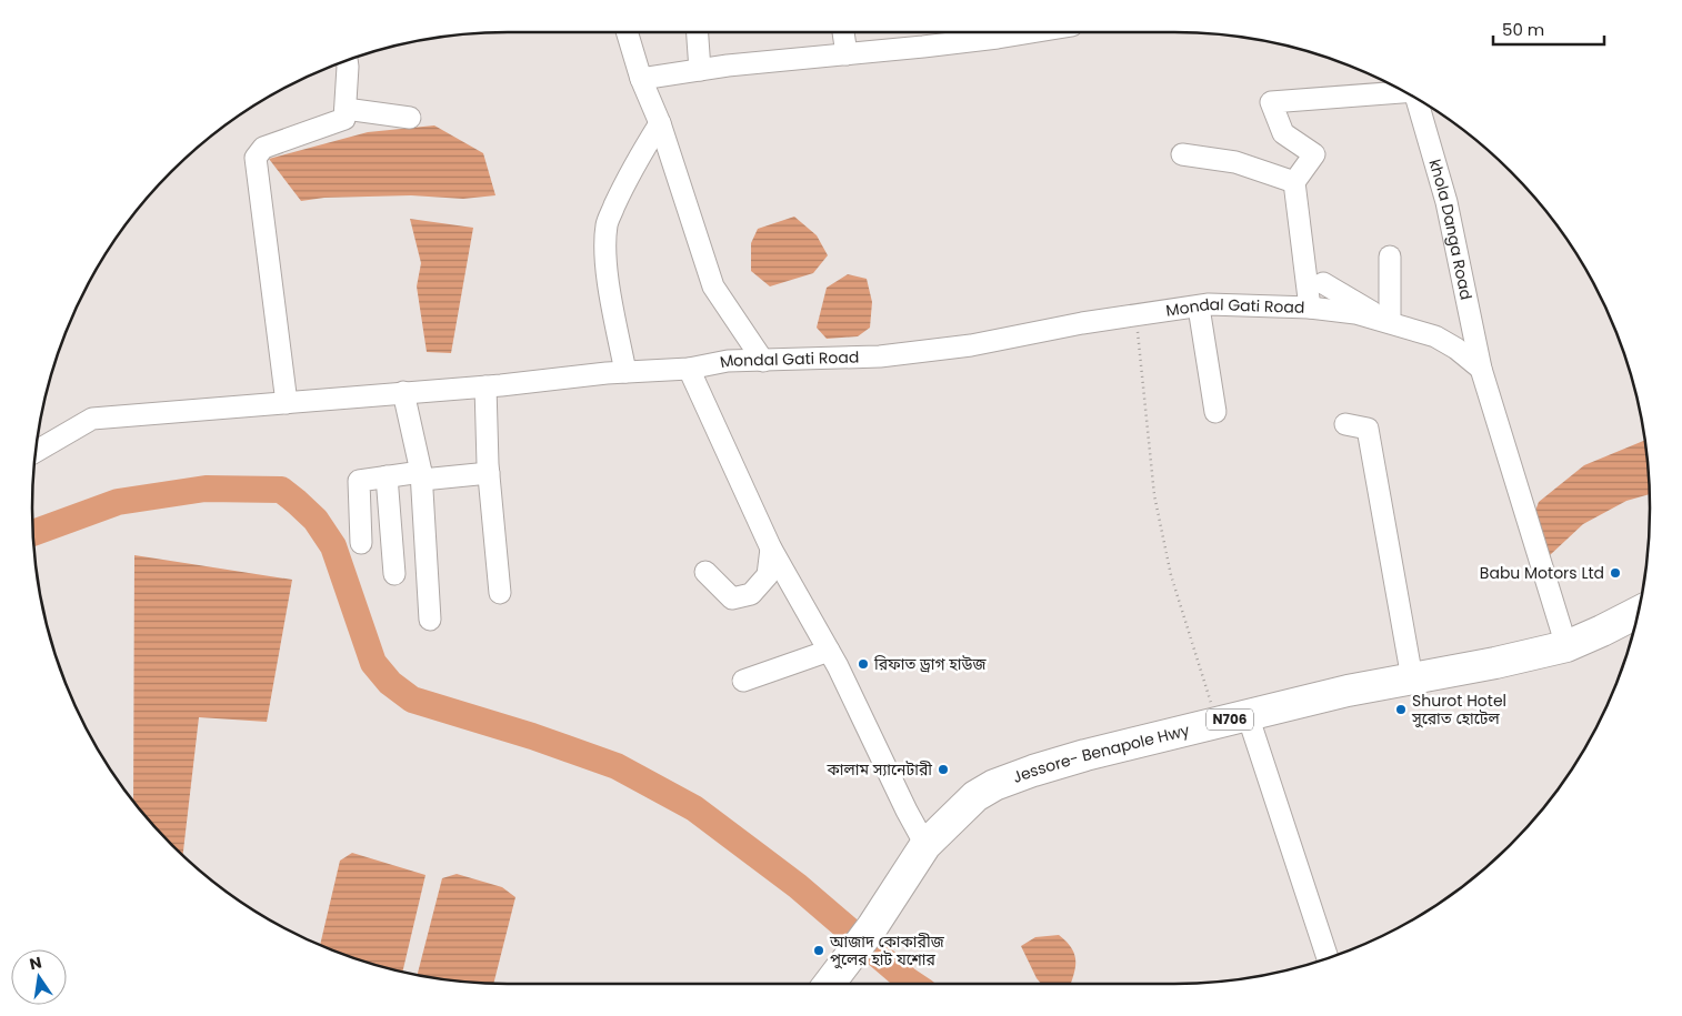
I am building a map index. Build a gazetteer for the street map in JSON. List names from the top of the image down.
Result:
{
  "streets": {
    "highway": ["N706", "Jessore- Benapole Hwy"],
    "street": ["khola Danga Road", "Mondal Gati Road"]
  },
  "crossings": [
    ["khola Danga Road", "Mondal Gati Road"]
  ],
  "places": [
    "Babu Motors Ltd",
    "রিফাত ড্রাগ হাউজ",
    "Shurot Hotel সুরোত হোটেল",
    "কালাম স্যানেটারী",
    "আজাদ কোকারীজ পুলের হাট যশোর"
  ],
  "scale_bar": "50 m",
  "north": "top"
}
